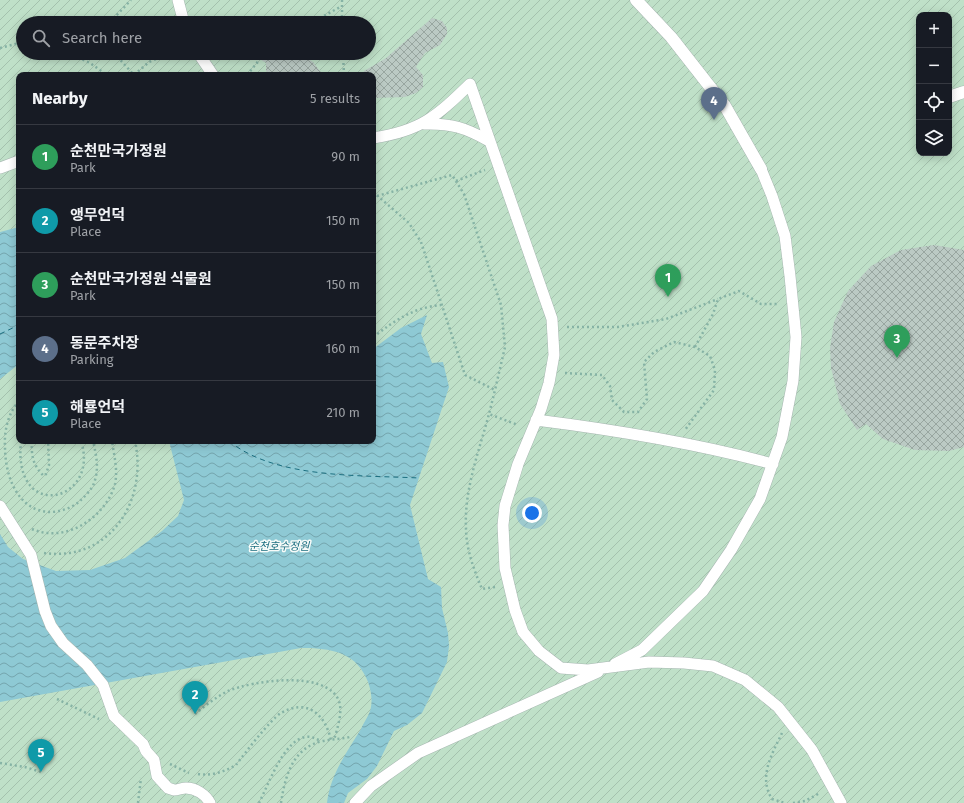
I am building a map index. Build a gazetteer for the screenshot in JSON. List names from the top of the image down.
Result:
{
  "water": ["순천호수정원"],
  "page": {
    "map_buttons": ["+", "−"],
    "search": "Search here",
    "heading": ["Nearby", "5 results"],
    "pins": [
      "4",
      "1",
      "3",
      "2",
      "5"
    ],
    "list": [
      {
        "mark": "1",
        "name": "순천만국가정원",
        "note": "Park",
        "value": "90 m"
      },
      {
        "mark": "2",
        "name": "앵무언덕",
        "note": "Place",
        "value": "150 m"
      },
      {
        "mark": "3",
        "name": "순천만국가정원 식물원",
        "note": "Park",
        "value": "150 m"
      },
      {
        "mark": "4",
        "name": "동문주차장",
        "note": "Parking",
        "value": "160 m"
      },
      {
        "mark": "5",
        "name": "해룡언덕",
        "note": "Place",
        "value": "210 m"
      }
    ]
  }
}
